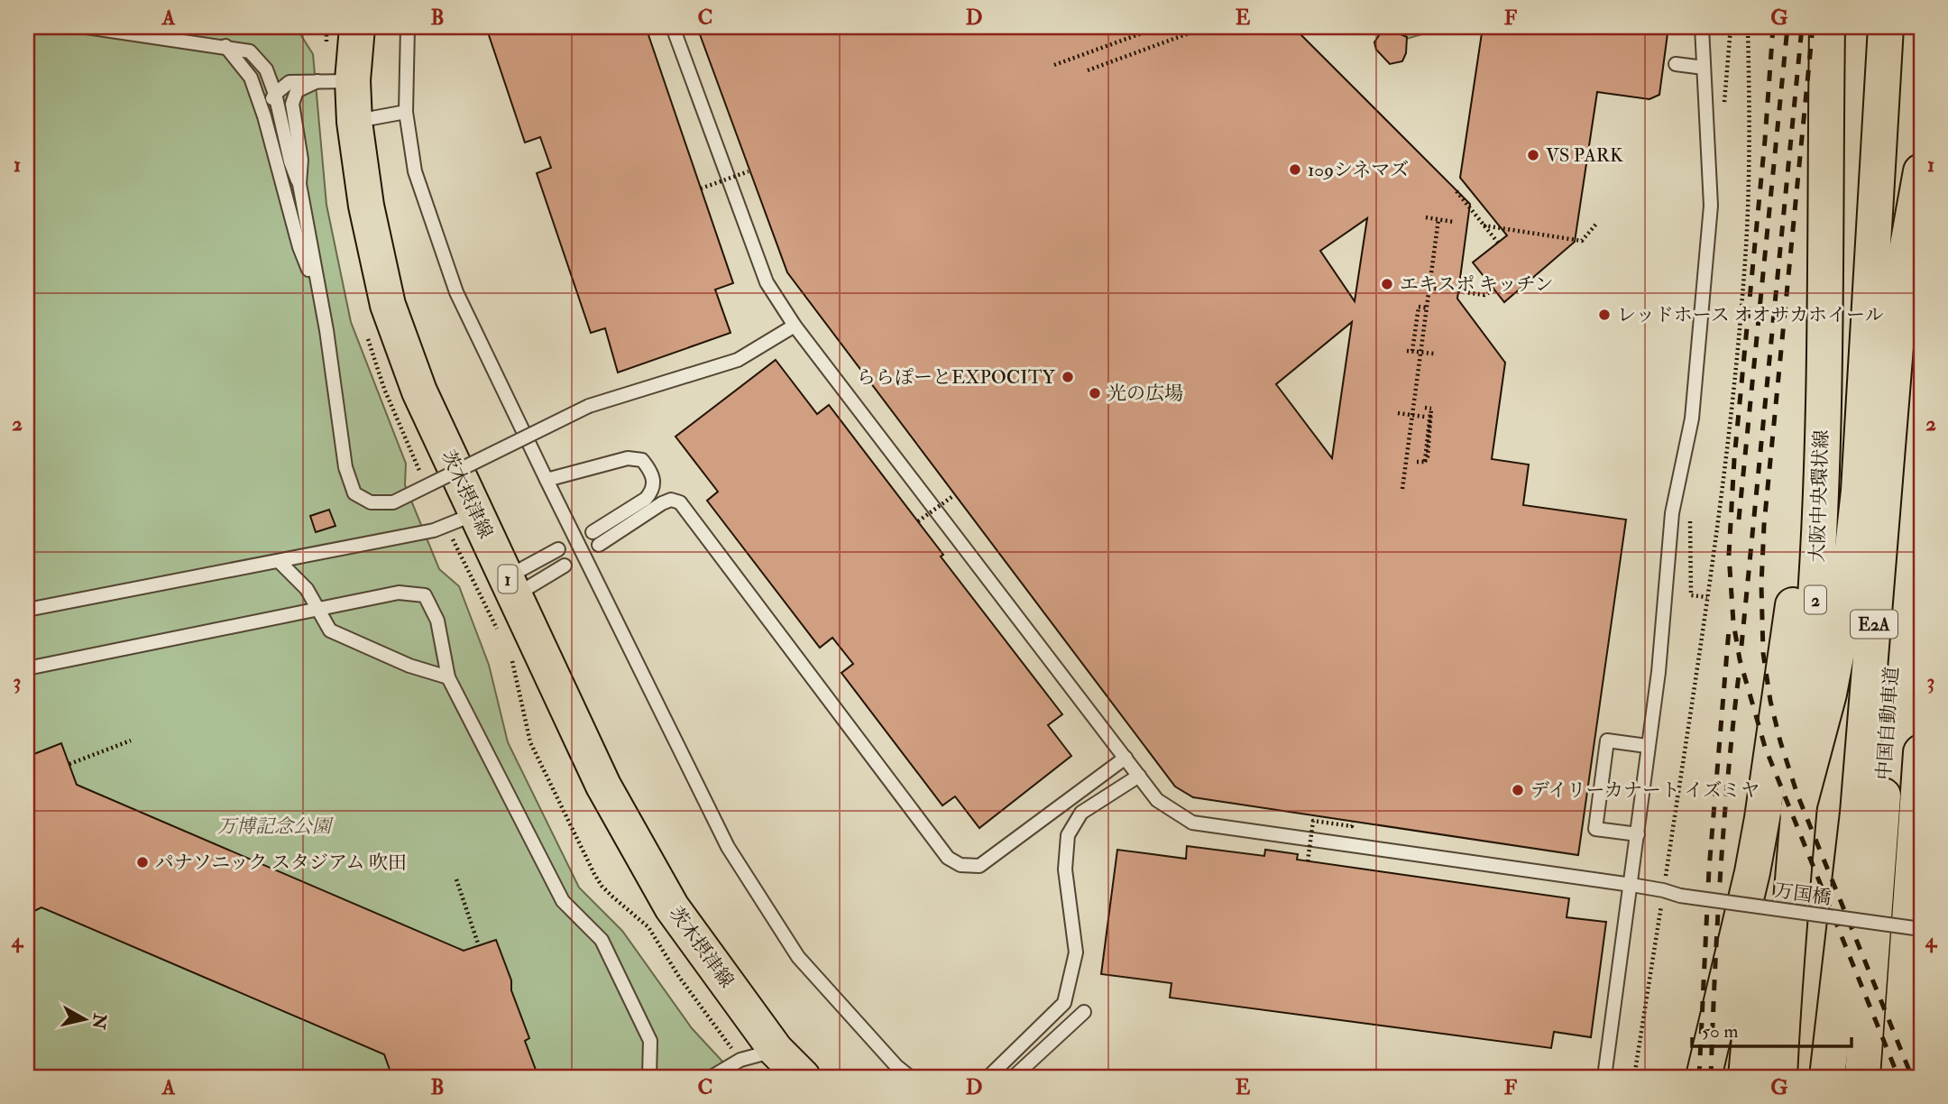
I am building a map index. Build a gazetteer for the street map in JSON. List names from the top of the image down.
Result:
{
  "streets": {
    "main road": [
      "茨木摂津線",
      "大阪中央環状線",
      "1",
      "2",
      "E2A",
      "中国自動車道"
    ],
    "lane": ["万国橋"]
  },
  "parks": ["万博記念公園"],
  "places": [
    "VS PARK",
    "109シネマズ",
    "エキスポ キッチン",
    "レッドホース オオサカホイール",
    "ららぽーとEXPOCITY",
    "光の広場",
    "デイリーカナート イズミヤ",
    "パナソニック スタジアム 吹田"
  ],
  "scale_bar": "50 m",
  "north": "right",
  "grid": {
    "columns": [
      "A",
      "B",
      "C",
      "D",
      "E",
      "F",
      "G"
    ],
    "rows": [
      "1",
      "2",
      "3",
      "4"
    ]
  }
}
